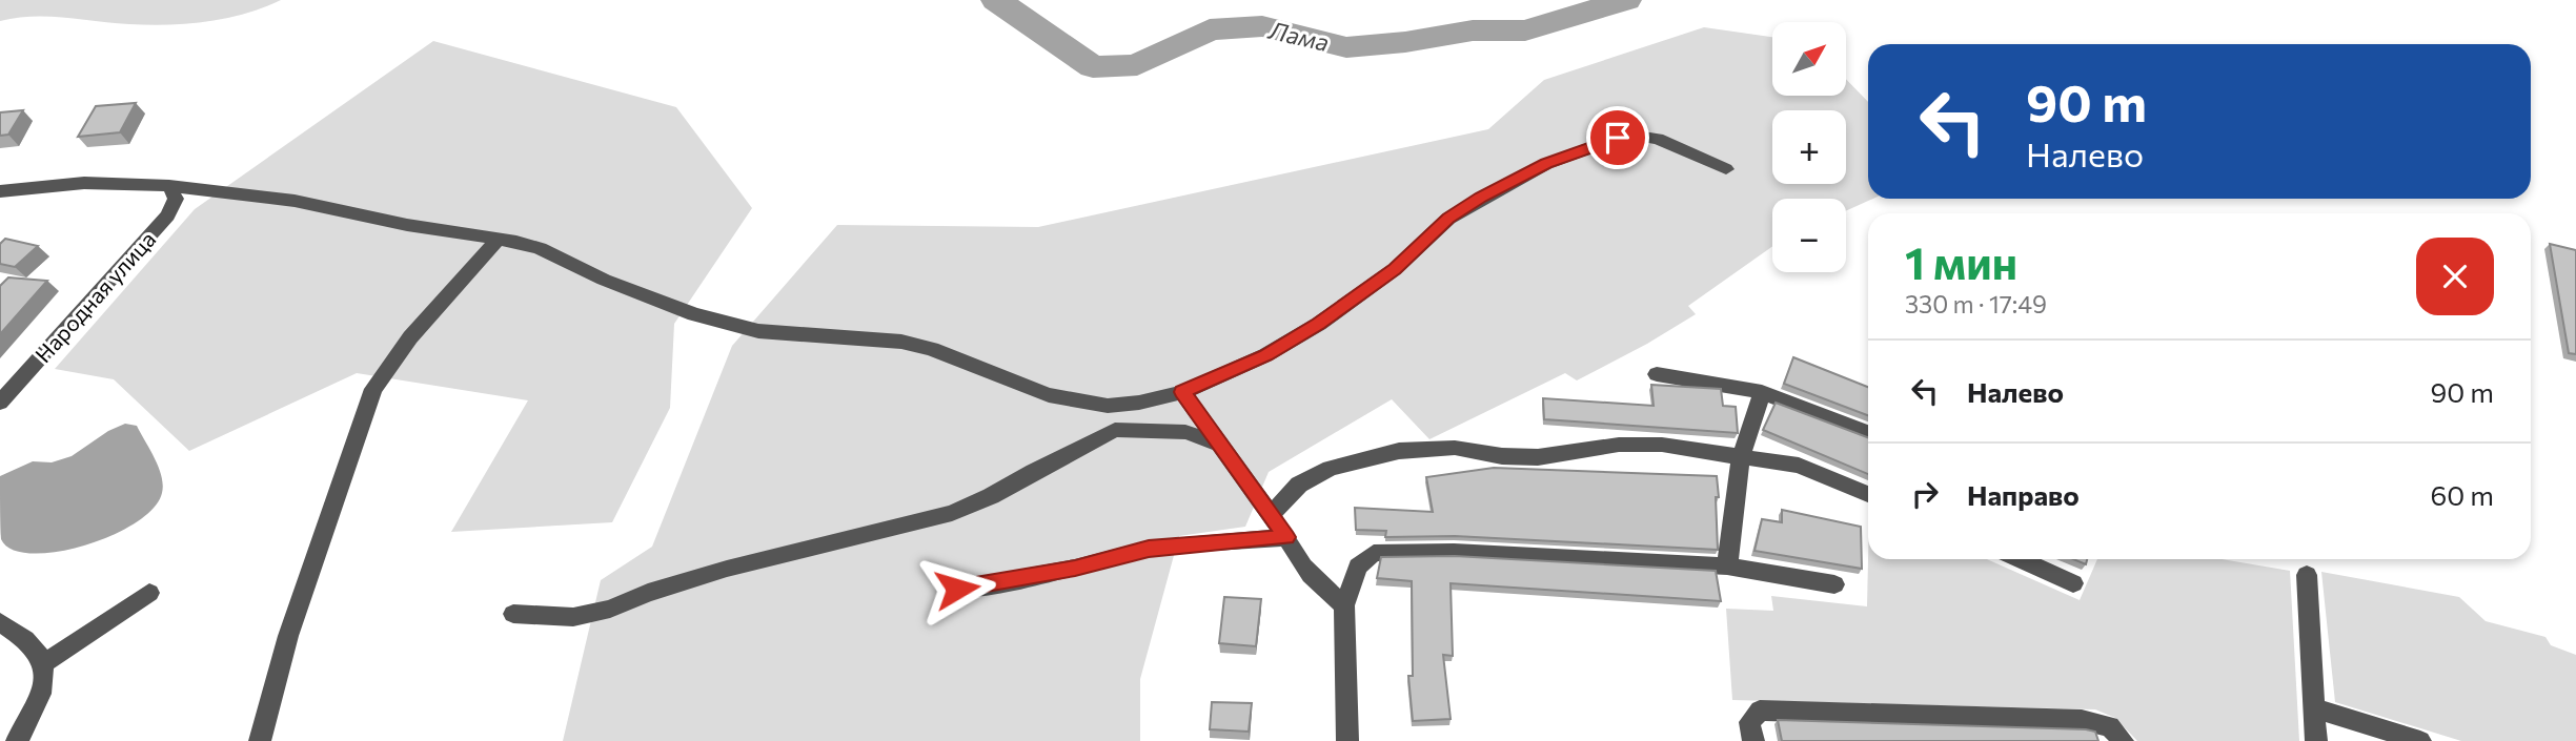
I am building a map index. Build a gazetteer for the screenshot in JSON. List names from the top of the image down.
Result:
{
  "streets": {
    "street": ["Народная улица"]
  },
  "water": ["Лама"],
  "north": "top right",
  "page": {
    "map_buttons": ["+", "−"],
    "turn": ["90 m", "Налево"],
    "heading": ["1 мин", "330 m · 17:49"],
    "list": [
      {
        "name": "Налево",
        "value": "90 m"
      },
      {
        "name": "Направо",
        "value": "60 m"
      }
    ]
  }
}
